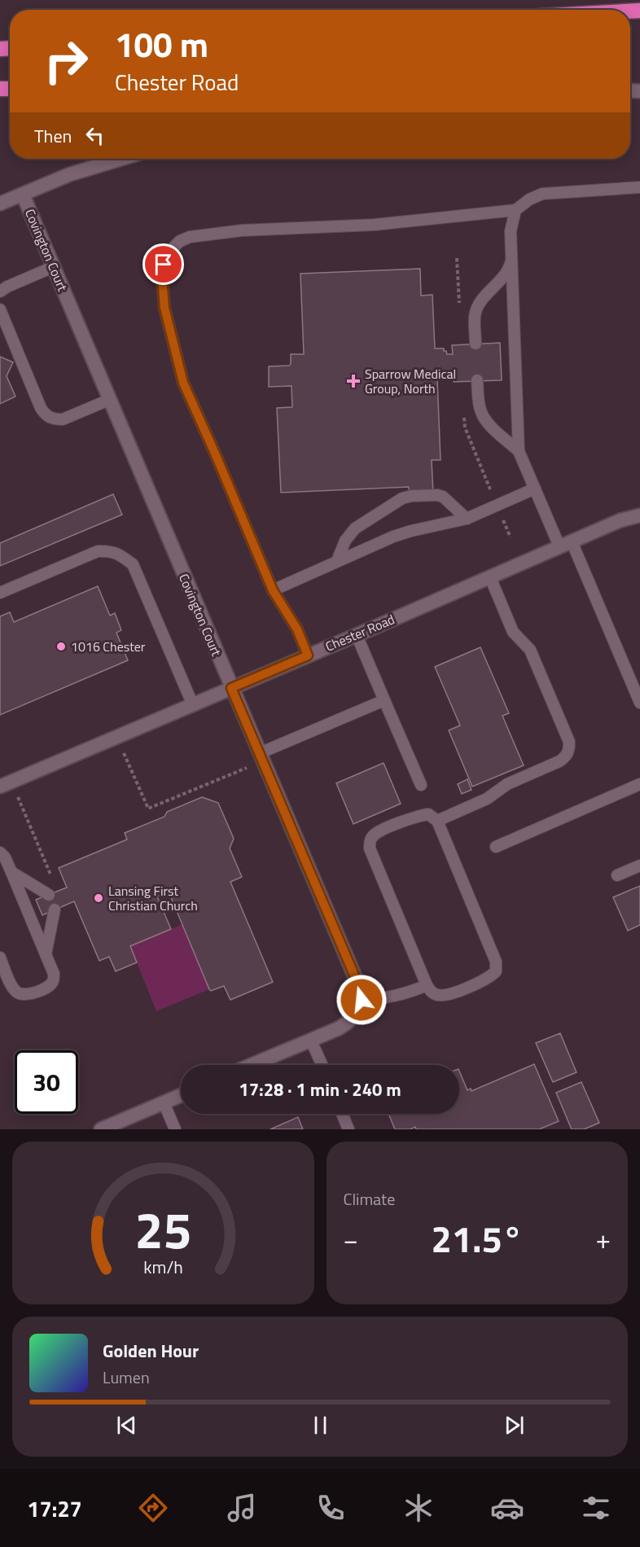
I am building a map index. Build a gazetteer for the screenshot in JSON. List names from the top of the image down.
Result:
{
  "streets": {
    "street": ["Covington Court", "Chester Road"]
  },
  "crossings": [
    ["Covington Court", "Chester Road"]
  ],
  "places": {
    "health": ["Sparrow Medical Group, North"],
    "other": ["1016 Chester", "Lansing First Christian Church"]
  },
  "page": {
    "turn": ["100 m", "Chester Road"],
    "then": "Then",
    "limit": "30",
    "trip": "17:28 · 1 min · 240 m",
    "tile": "Climate",
    "heat": ["−", "21.5°", "+"],
    "song": ["Golden Hour", "Lumen"],
    "tabs": "17:27",
    "gauge": ["25", "km/h"]
  }
}
